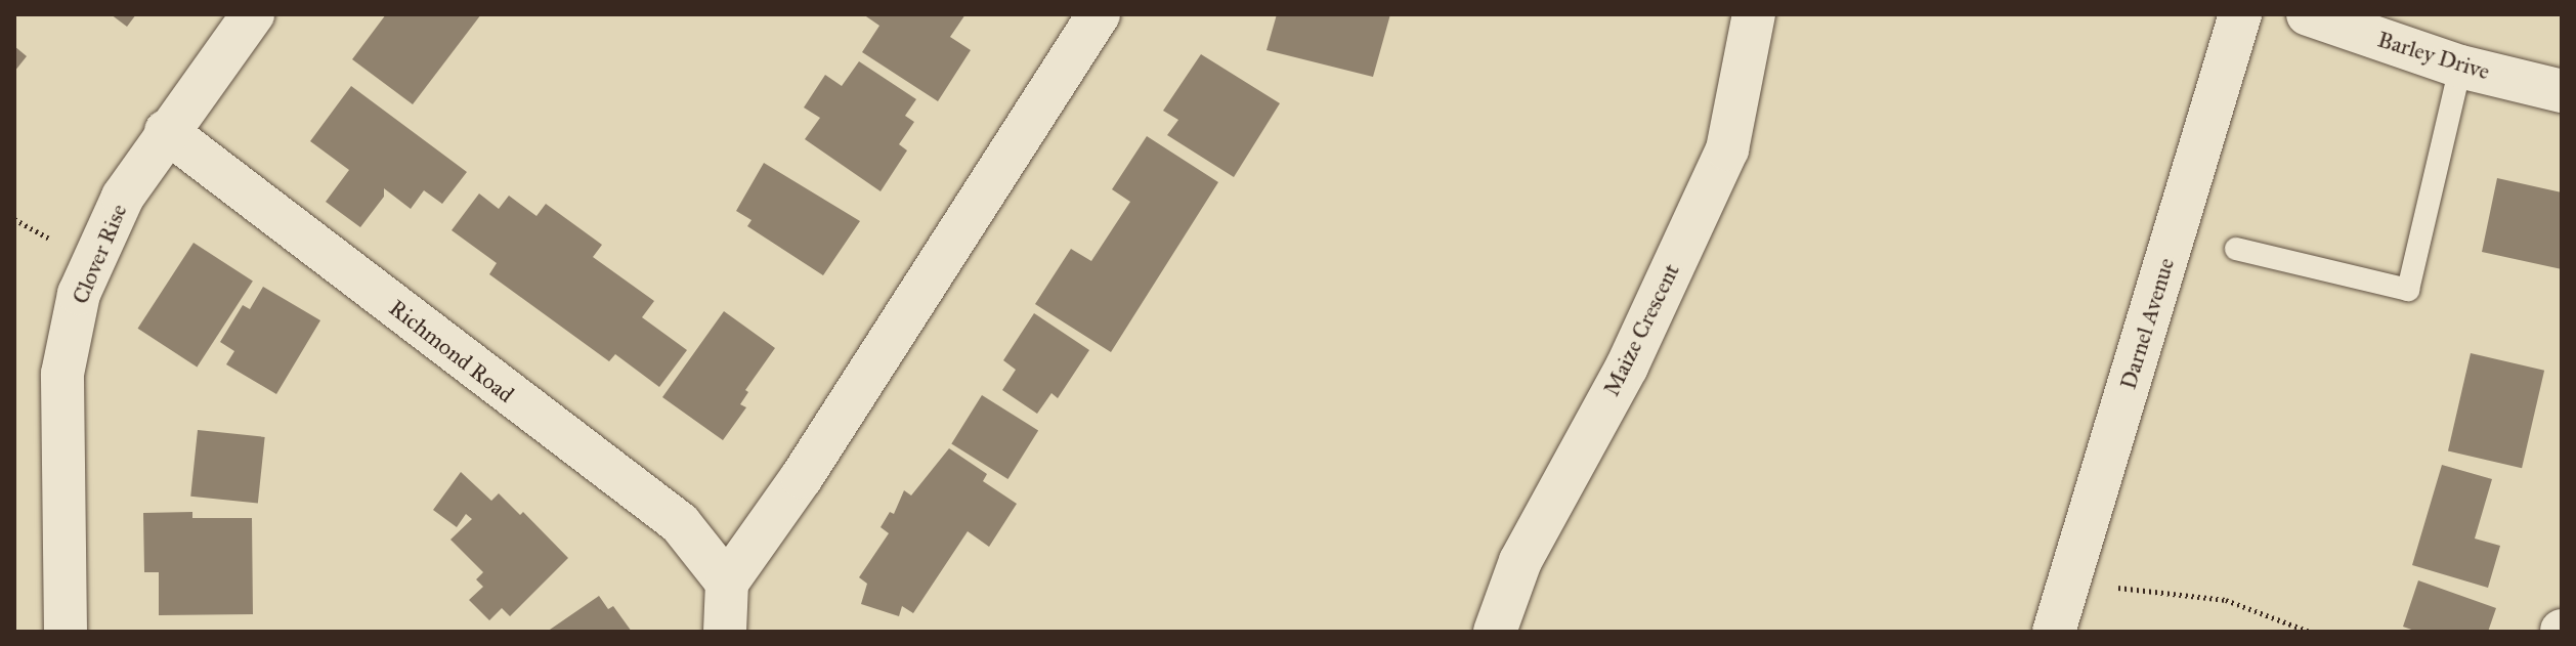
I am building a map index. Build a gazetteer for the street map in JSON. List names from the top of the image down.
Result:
{
  "streets": {
    "street": [
      "Barley Drive",
      "Clover Rise",
      "Darnel Avenue",
      "Maize Crescent",
      "Richmond Road"
    ]
  },
  "crossings": [
    ["Clover Rise", "Richmond Road"]
  ]
}
